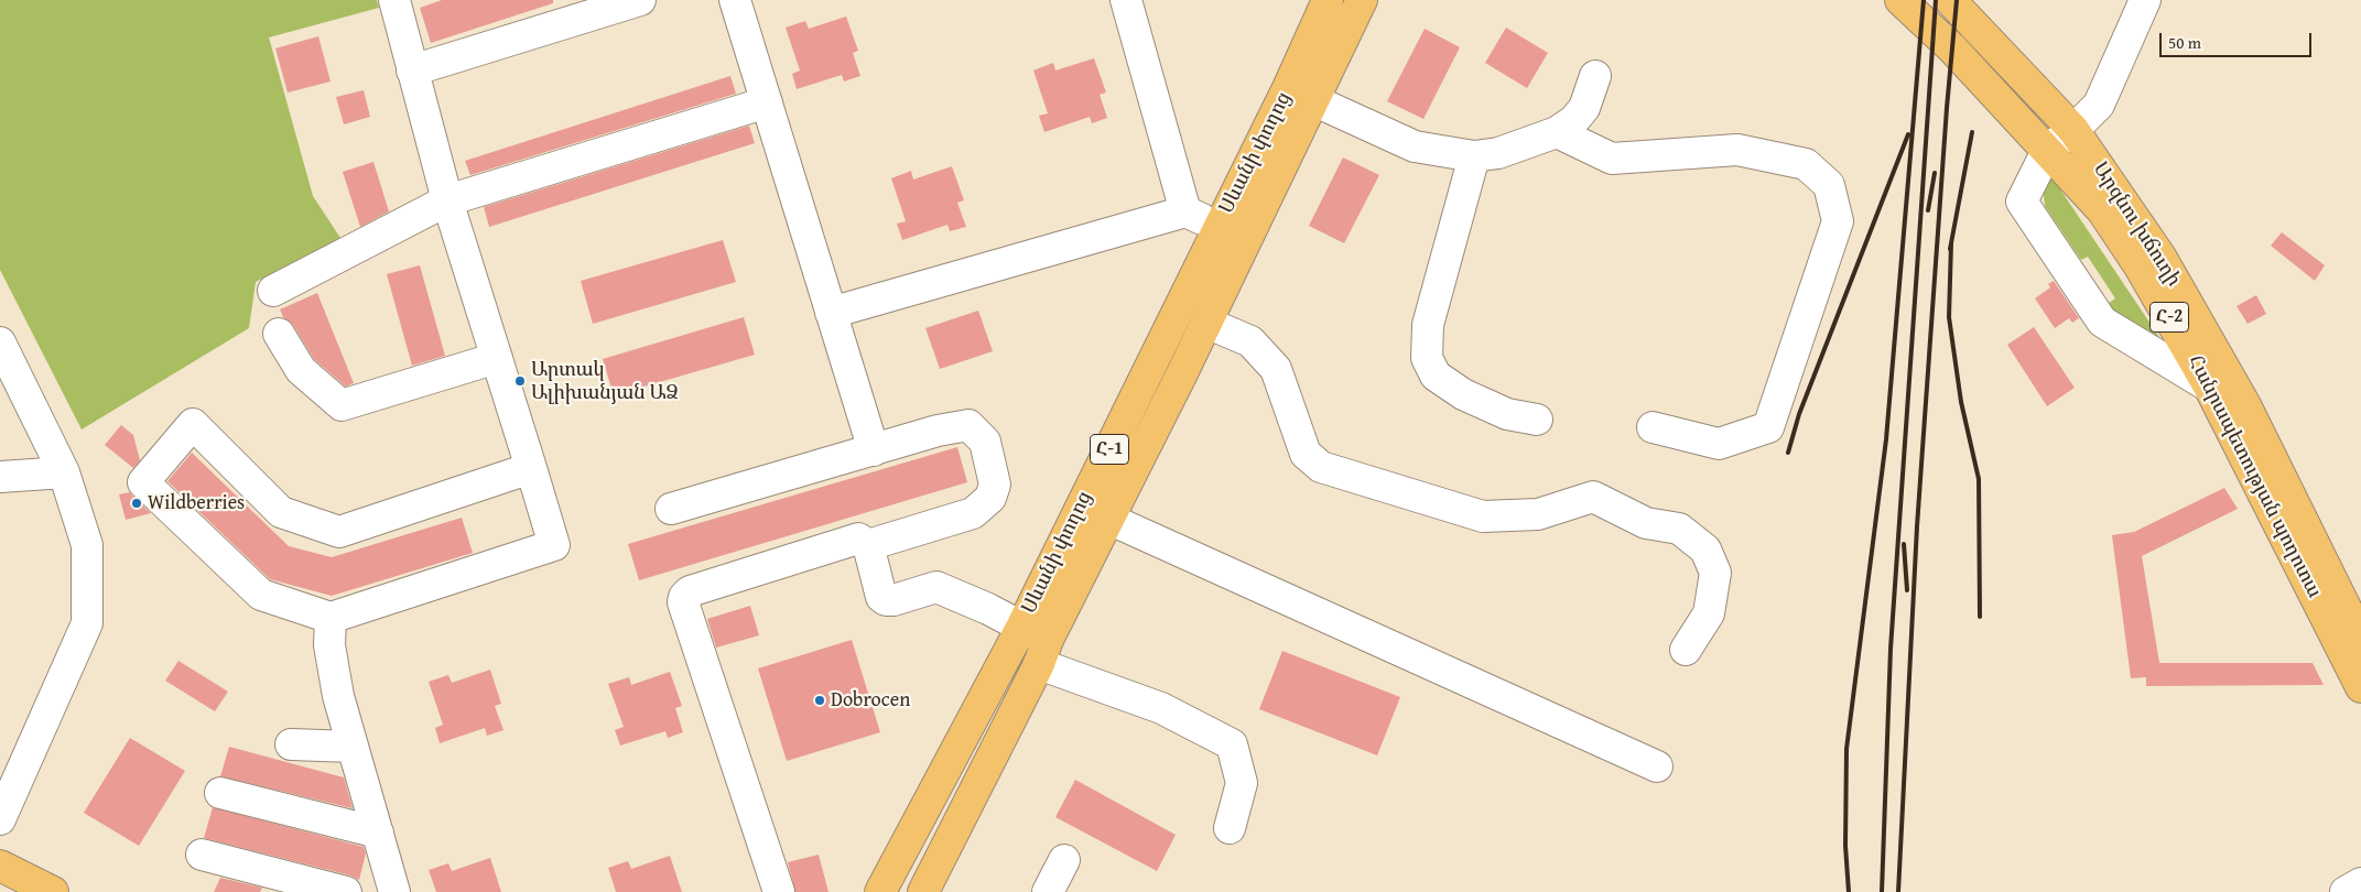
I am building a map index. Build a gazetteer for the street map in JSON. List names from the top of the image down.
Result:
{
  "streets": {
    "main road": [
      "Սևանի փողոց",
      "Արզնու խճուղի",
      "Հ-2",
      "Հ-1",
      "Հանրապետության պողոտա"
    ]
  },
  "crossings": [
    ["Արզնու խճուղի", "Հ-2"]
  ],
  "places": ["Արտակ Ալիխանյան ԱՁ", "Wildberries", "Dobrocen"],
  "scale_bar": "50 m"
}
